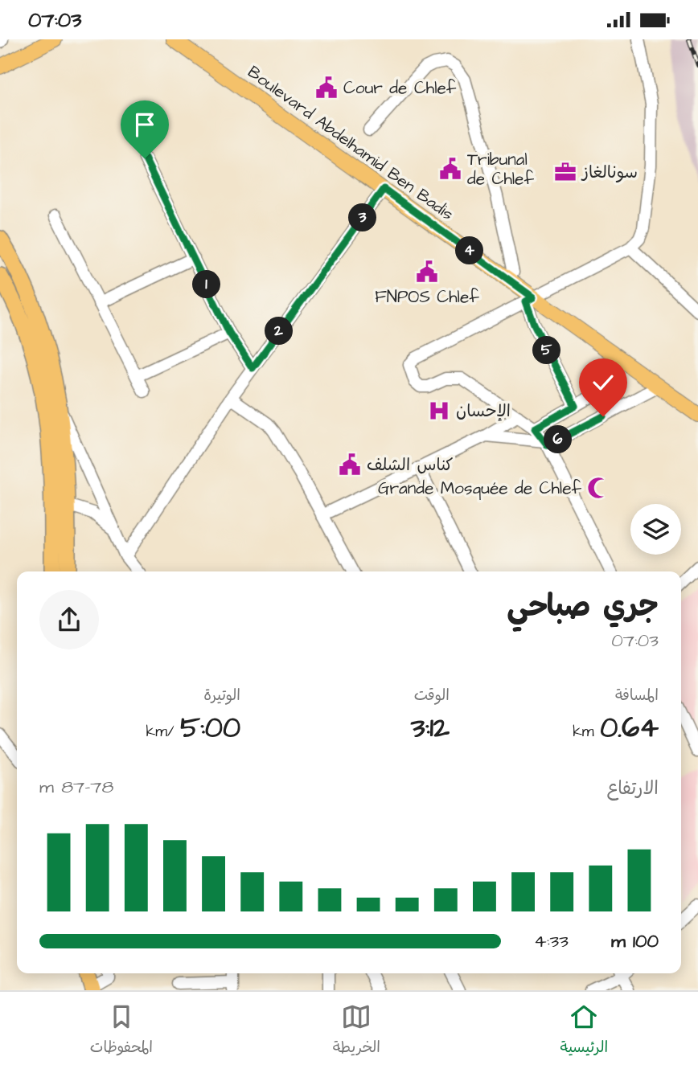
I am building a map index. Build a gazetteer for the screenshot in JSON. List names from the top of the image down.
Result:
{
  "streets": {
    "main road": ["Boulevard Abdelhamid Ben Badis"]
  },
  "places": {
    "public building": [
      "Cour de Chlef",
      "Tribunal de Chlef",
      "FNPOS Chlef",
      "كناس الشلف"
    ],
    "office": ["سونالغاز"],
    "hospital": ["الإحسان"],
    "mosque": ["Grande Mosquée de Chlef"]
  },
  "page": {
    "status": "07:03",
    "pins": [
      "3",
      "4",
      "1",
      "2",
      "5",
      "6"
    ],
    "heading": ["جري صباحي", "07:03"],
    "stats": [
      ["المسافة", "0.64 km"],
      ["الوقت", "3:12"],
      ["الوتيرة", "5:00 /km"]
    ],
    "chart": ["الارتفاع", "78–87 m"],
    "list": [
      {
        "name": "100 m",
        "note": "4:33"
      }
    ],
    "tabs": ["الرئيسية", "الخريطة", "المحفوظات"]
  }
}
